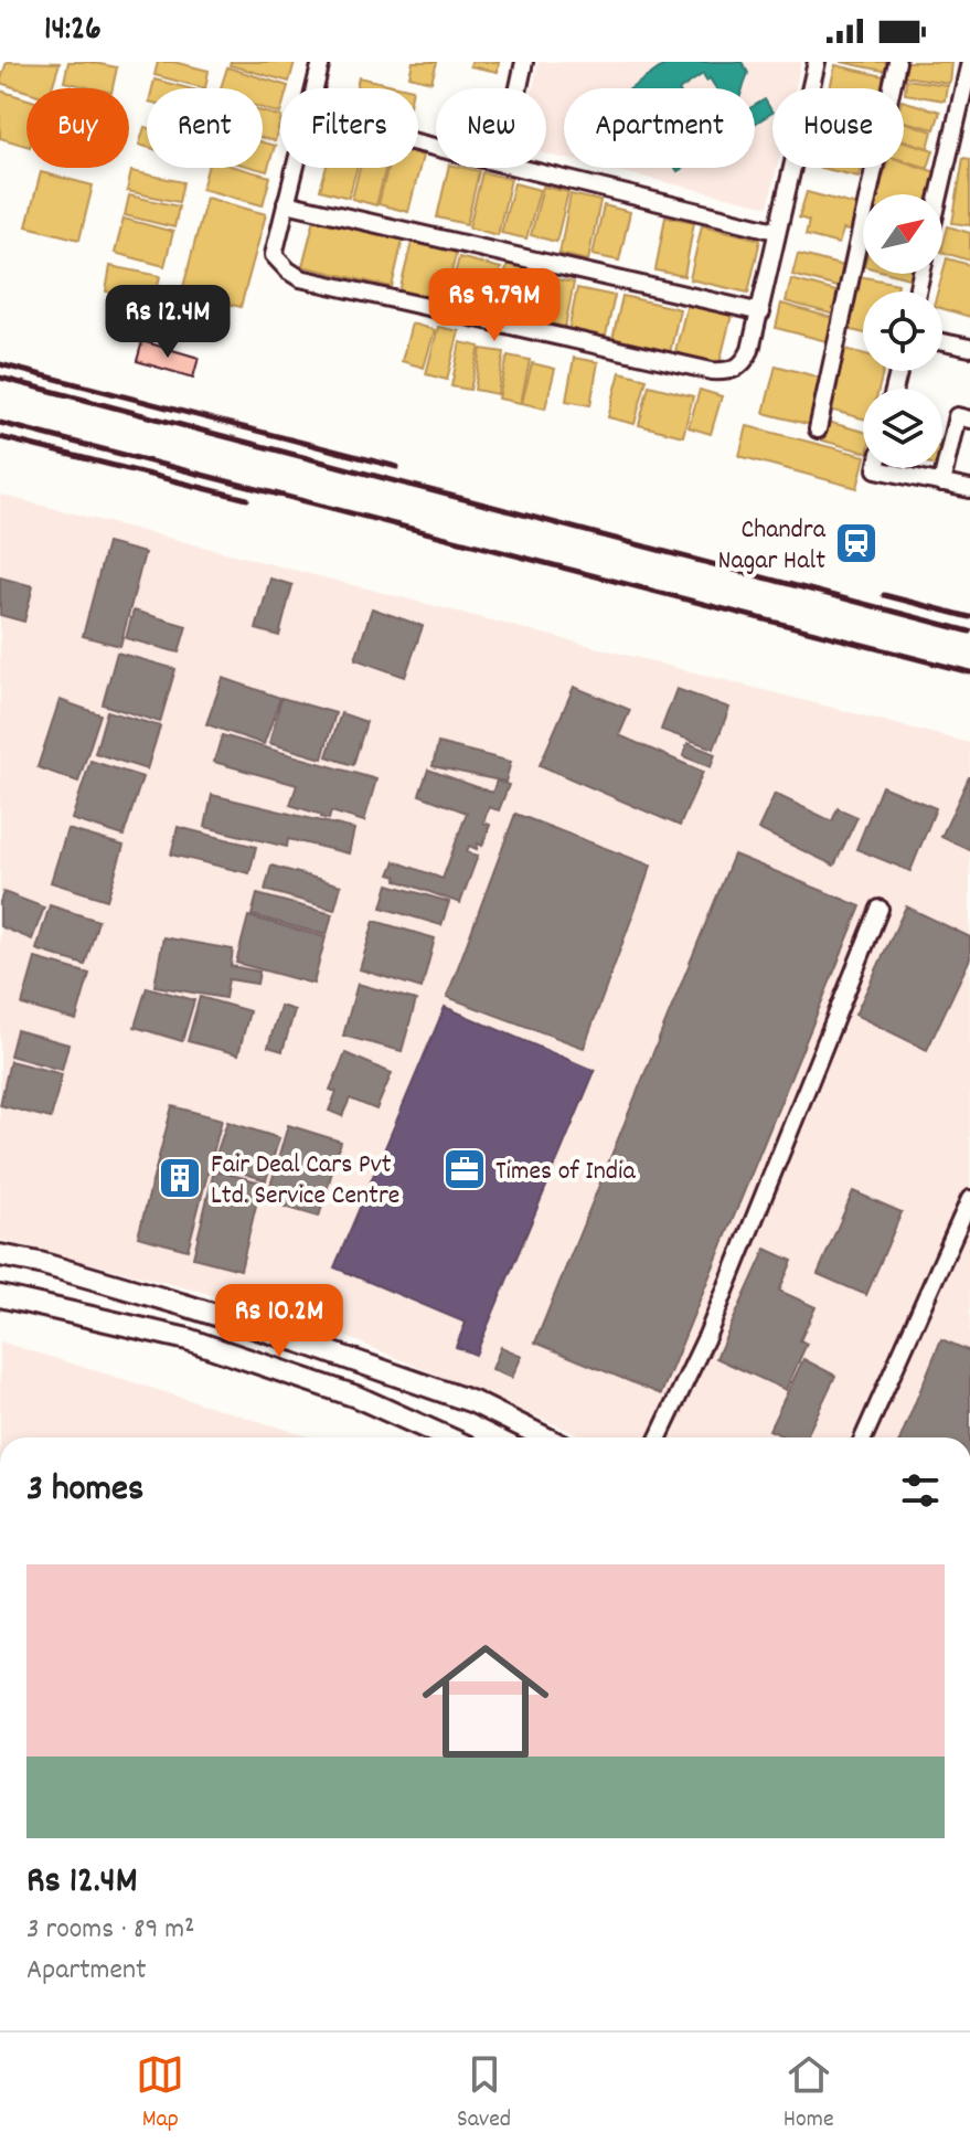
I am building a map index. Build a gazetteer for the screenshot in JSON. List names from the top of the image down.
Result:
{
  "places": {
    "station": ["Chandra Nagar Halt"],
    "office": ["Times of India"],
    "building": ["Fair Deal Cars Pvt Ltd. Service Centre"]
  },
  "north": "top right",
  "page": {
    "status": "14:26",
    "chip": [
      "Buy",
      "Rent",
      "Filters",
      "New",
      "Apartment",
      "House"
    ],
    "price": ["Rs 9.79M", "Rs 12.4M", "Rs 10.2M"],
    "heading": "3 homes",
    "list": [
      {
        "name": "Rs 12.4M",
        "note": "3 rooms · 89 m² · Apartment"
      }
    ],
    "tabs": ["Map", "Saved", "Home"]
  }
}
